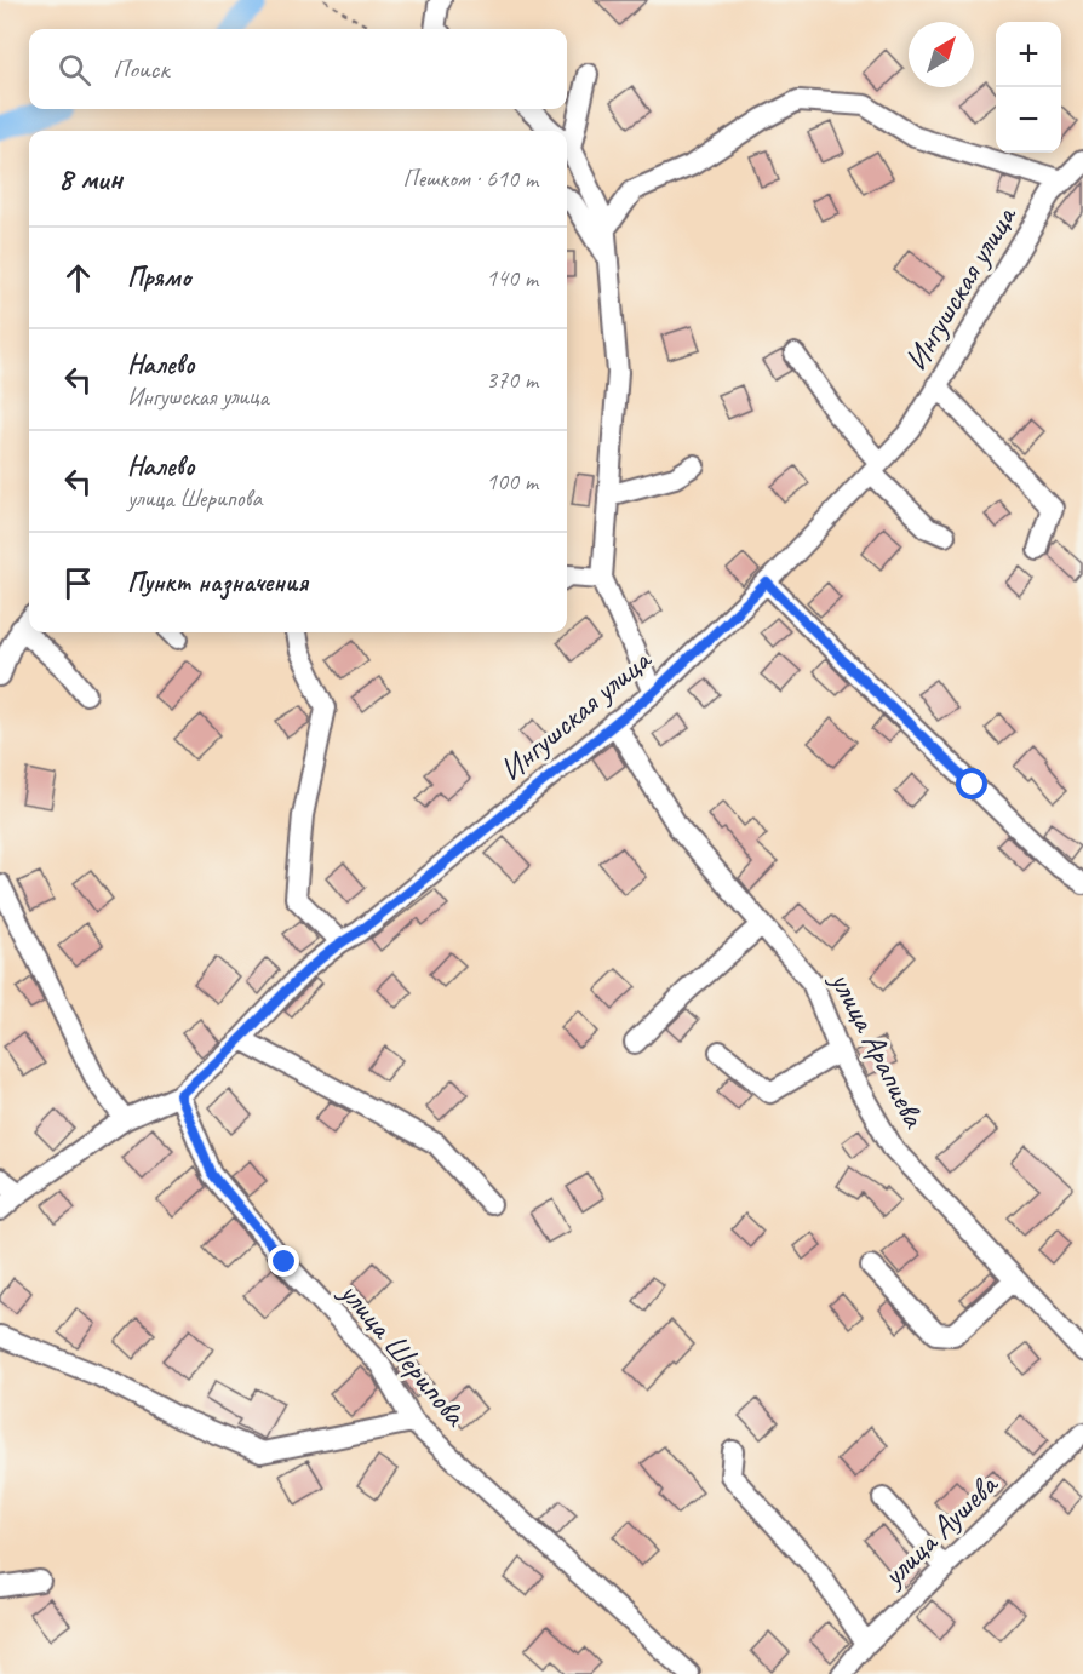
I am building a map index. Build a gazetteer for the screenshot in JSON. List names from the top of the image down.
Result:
{
  "streets": {
    "street": [
      "Ингушская улица",
      "улица Арапиева",
      "улица Шерипова",
      "улица Аушева"
    ]
  },
  "crossings": [
    ["Ингушская улица", "улица Арапиева"],
    ["Ингушская улица", "улица Шерипова"]
  ],
  "north": "top right",
  "page": {
    "map_buttons": ["+", "−"],
    "search": "Поиск",
    "heading": ["8 мин", "Пешком · 610 m"],
    "list": [
      ["Прямо", "140 m"],
      ["Налево", "Ингушская улица", "370 m"],
      ["Налево", "улица Шерипова", "100 m"],
      "Пункт назначения"
    ]
  }
}
